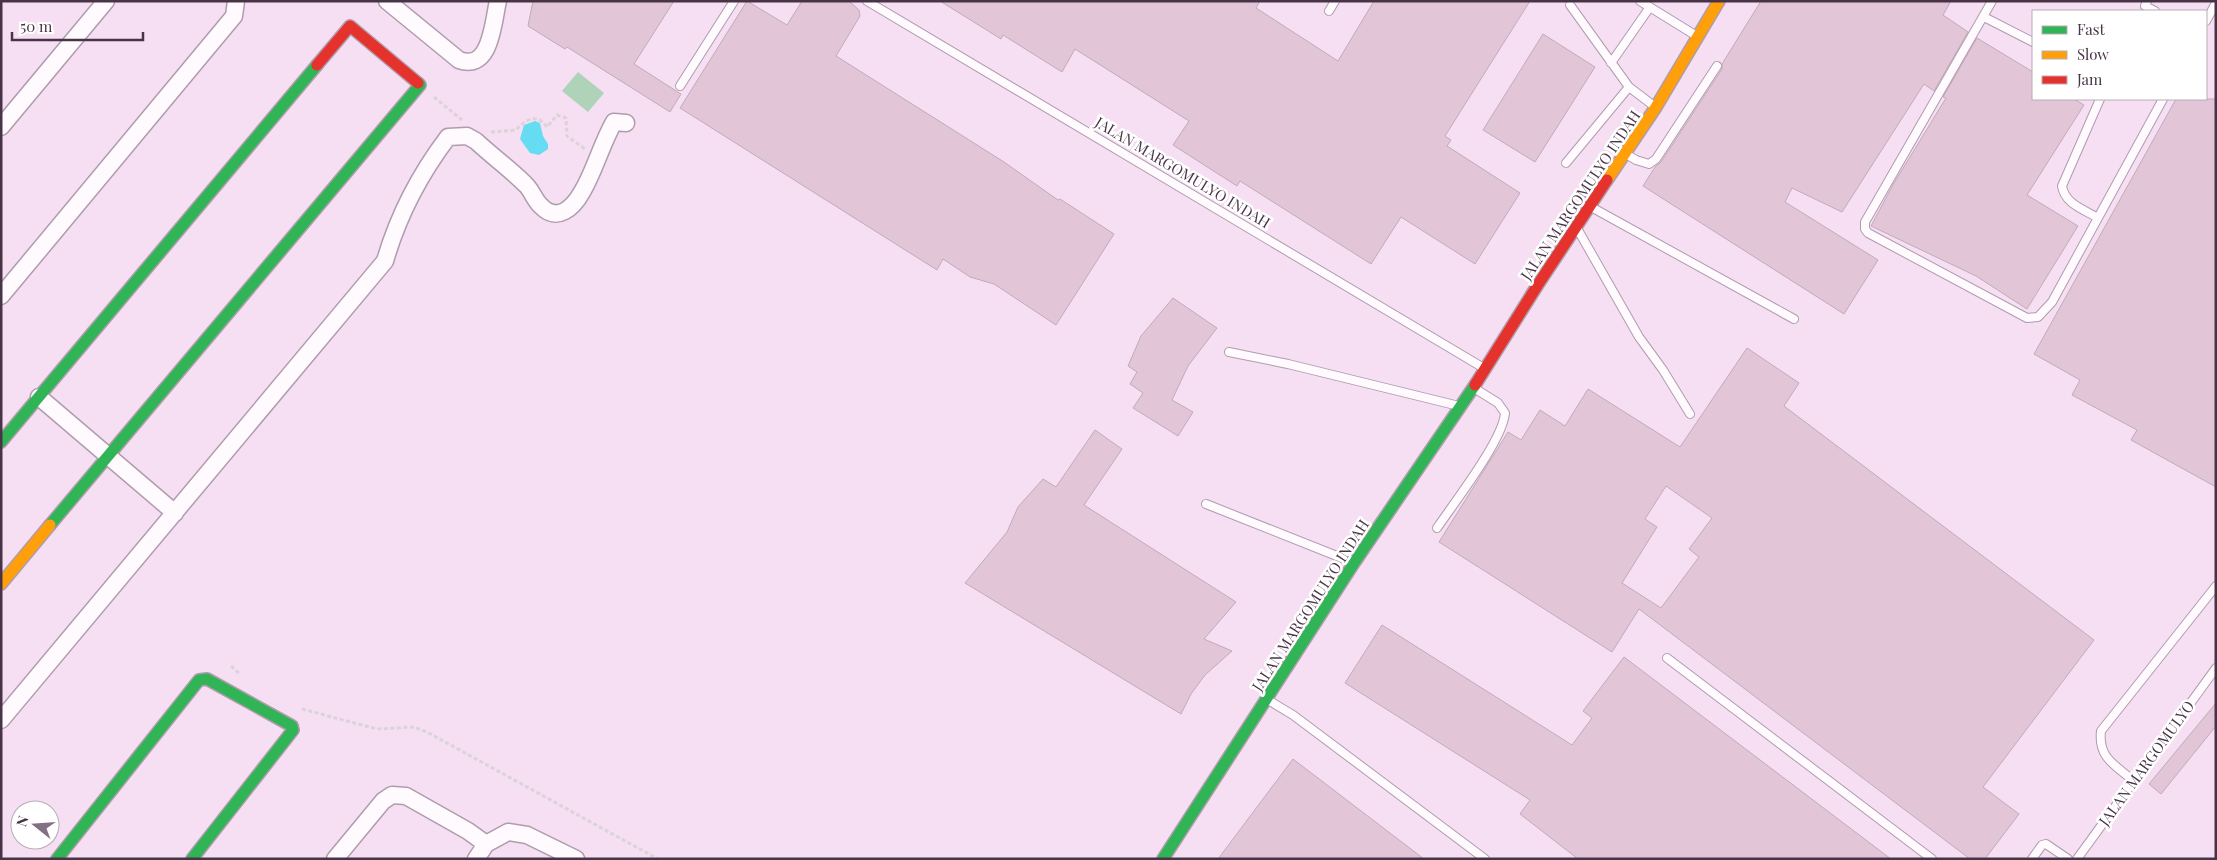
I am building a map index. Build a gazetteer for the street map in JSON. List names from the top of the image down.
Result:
{
  "streets": {
    "street": ["JALAN MARGOMULYO INDAH"],
    "lane": ["JALAN MARGOMULYO"]
  },
  "legend": ["Fast", "Slow", "Jam"],
  "scale_bar": "50 m",
  "north": "left"
}
